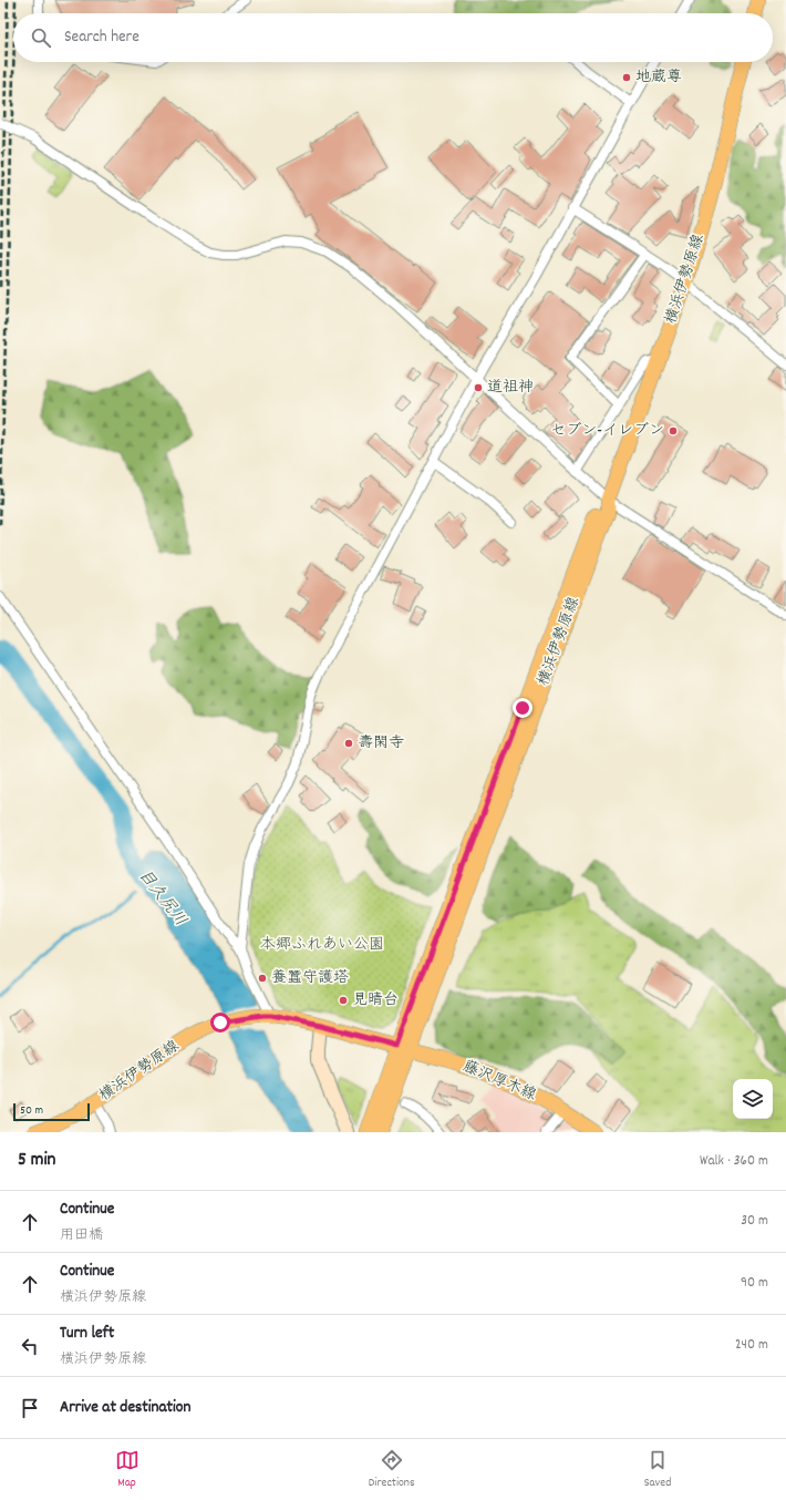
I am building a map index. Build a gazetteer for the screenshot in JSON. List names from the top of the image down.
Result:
{
  "streets": {
    "main road": ["横浜伊勢原線", "藤沢厚木線"]
  },
  "crossings": [
    ["横浜伊勢原線", "藤沢厚木線"]
  ],
  "water": ["目久尻川"],
  "parks": ["本郷ふれあい公園"],
  "places": [
    "地蔵尊",
    "道祖神",
    "セブン-イレブン",
    "壽閑寺",
    "養蠶守護塔",
    "見晴台"
  ],
  "scale_bar": "50 m",
  "page": {
    "search": "Search here",
    "scale": "50 m",
    "heading": ["5 min", "Walk · 360 m"],
    "list": [
      ["Continue", "用田橋", "30 m"],
      ["Continue", "横浜伊勢原線", "90 m"],
      ["Turn left", "横浜伊勢原線", "240 m"],
      "Arrive at destination"
    ],
    "nav": ["Map", "Directions", "Saved"]
  }
}
